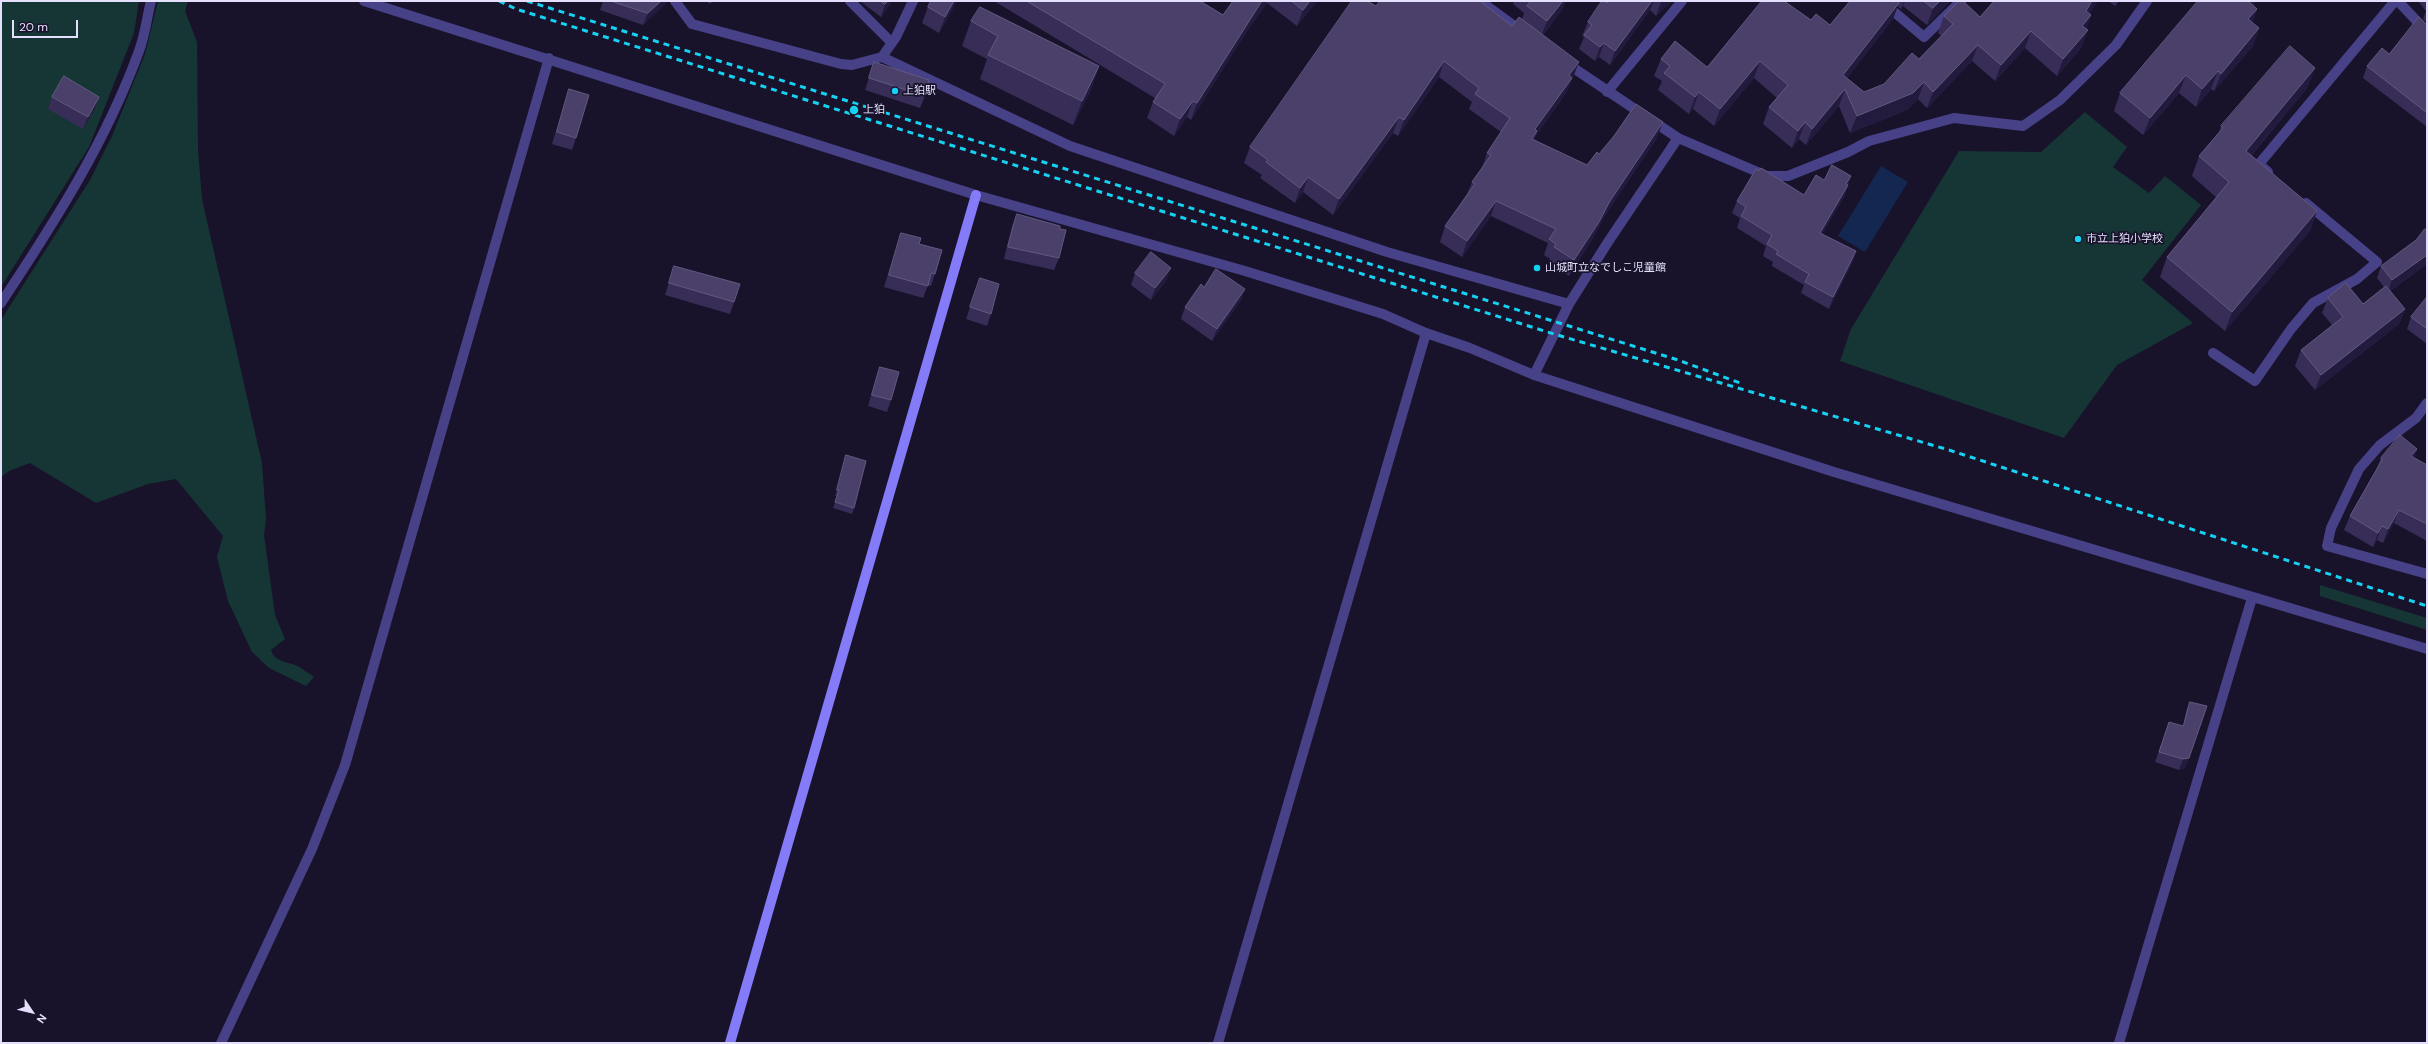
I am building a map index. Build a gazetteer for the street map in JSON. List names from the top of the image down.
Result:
{
  "places": [
    "上狛駅",
    "上狛",
    "市立上狛小学校",
    "山城町立なでしこ児童館"
  ],
  "scale_bar": "20 m",
  "north": "bottom right"
}
